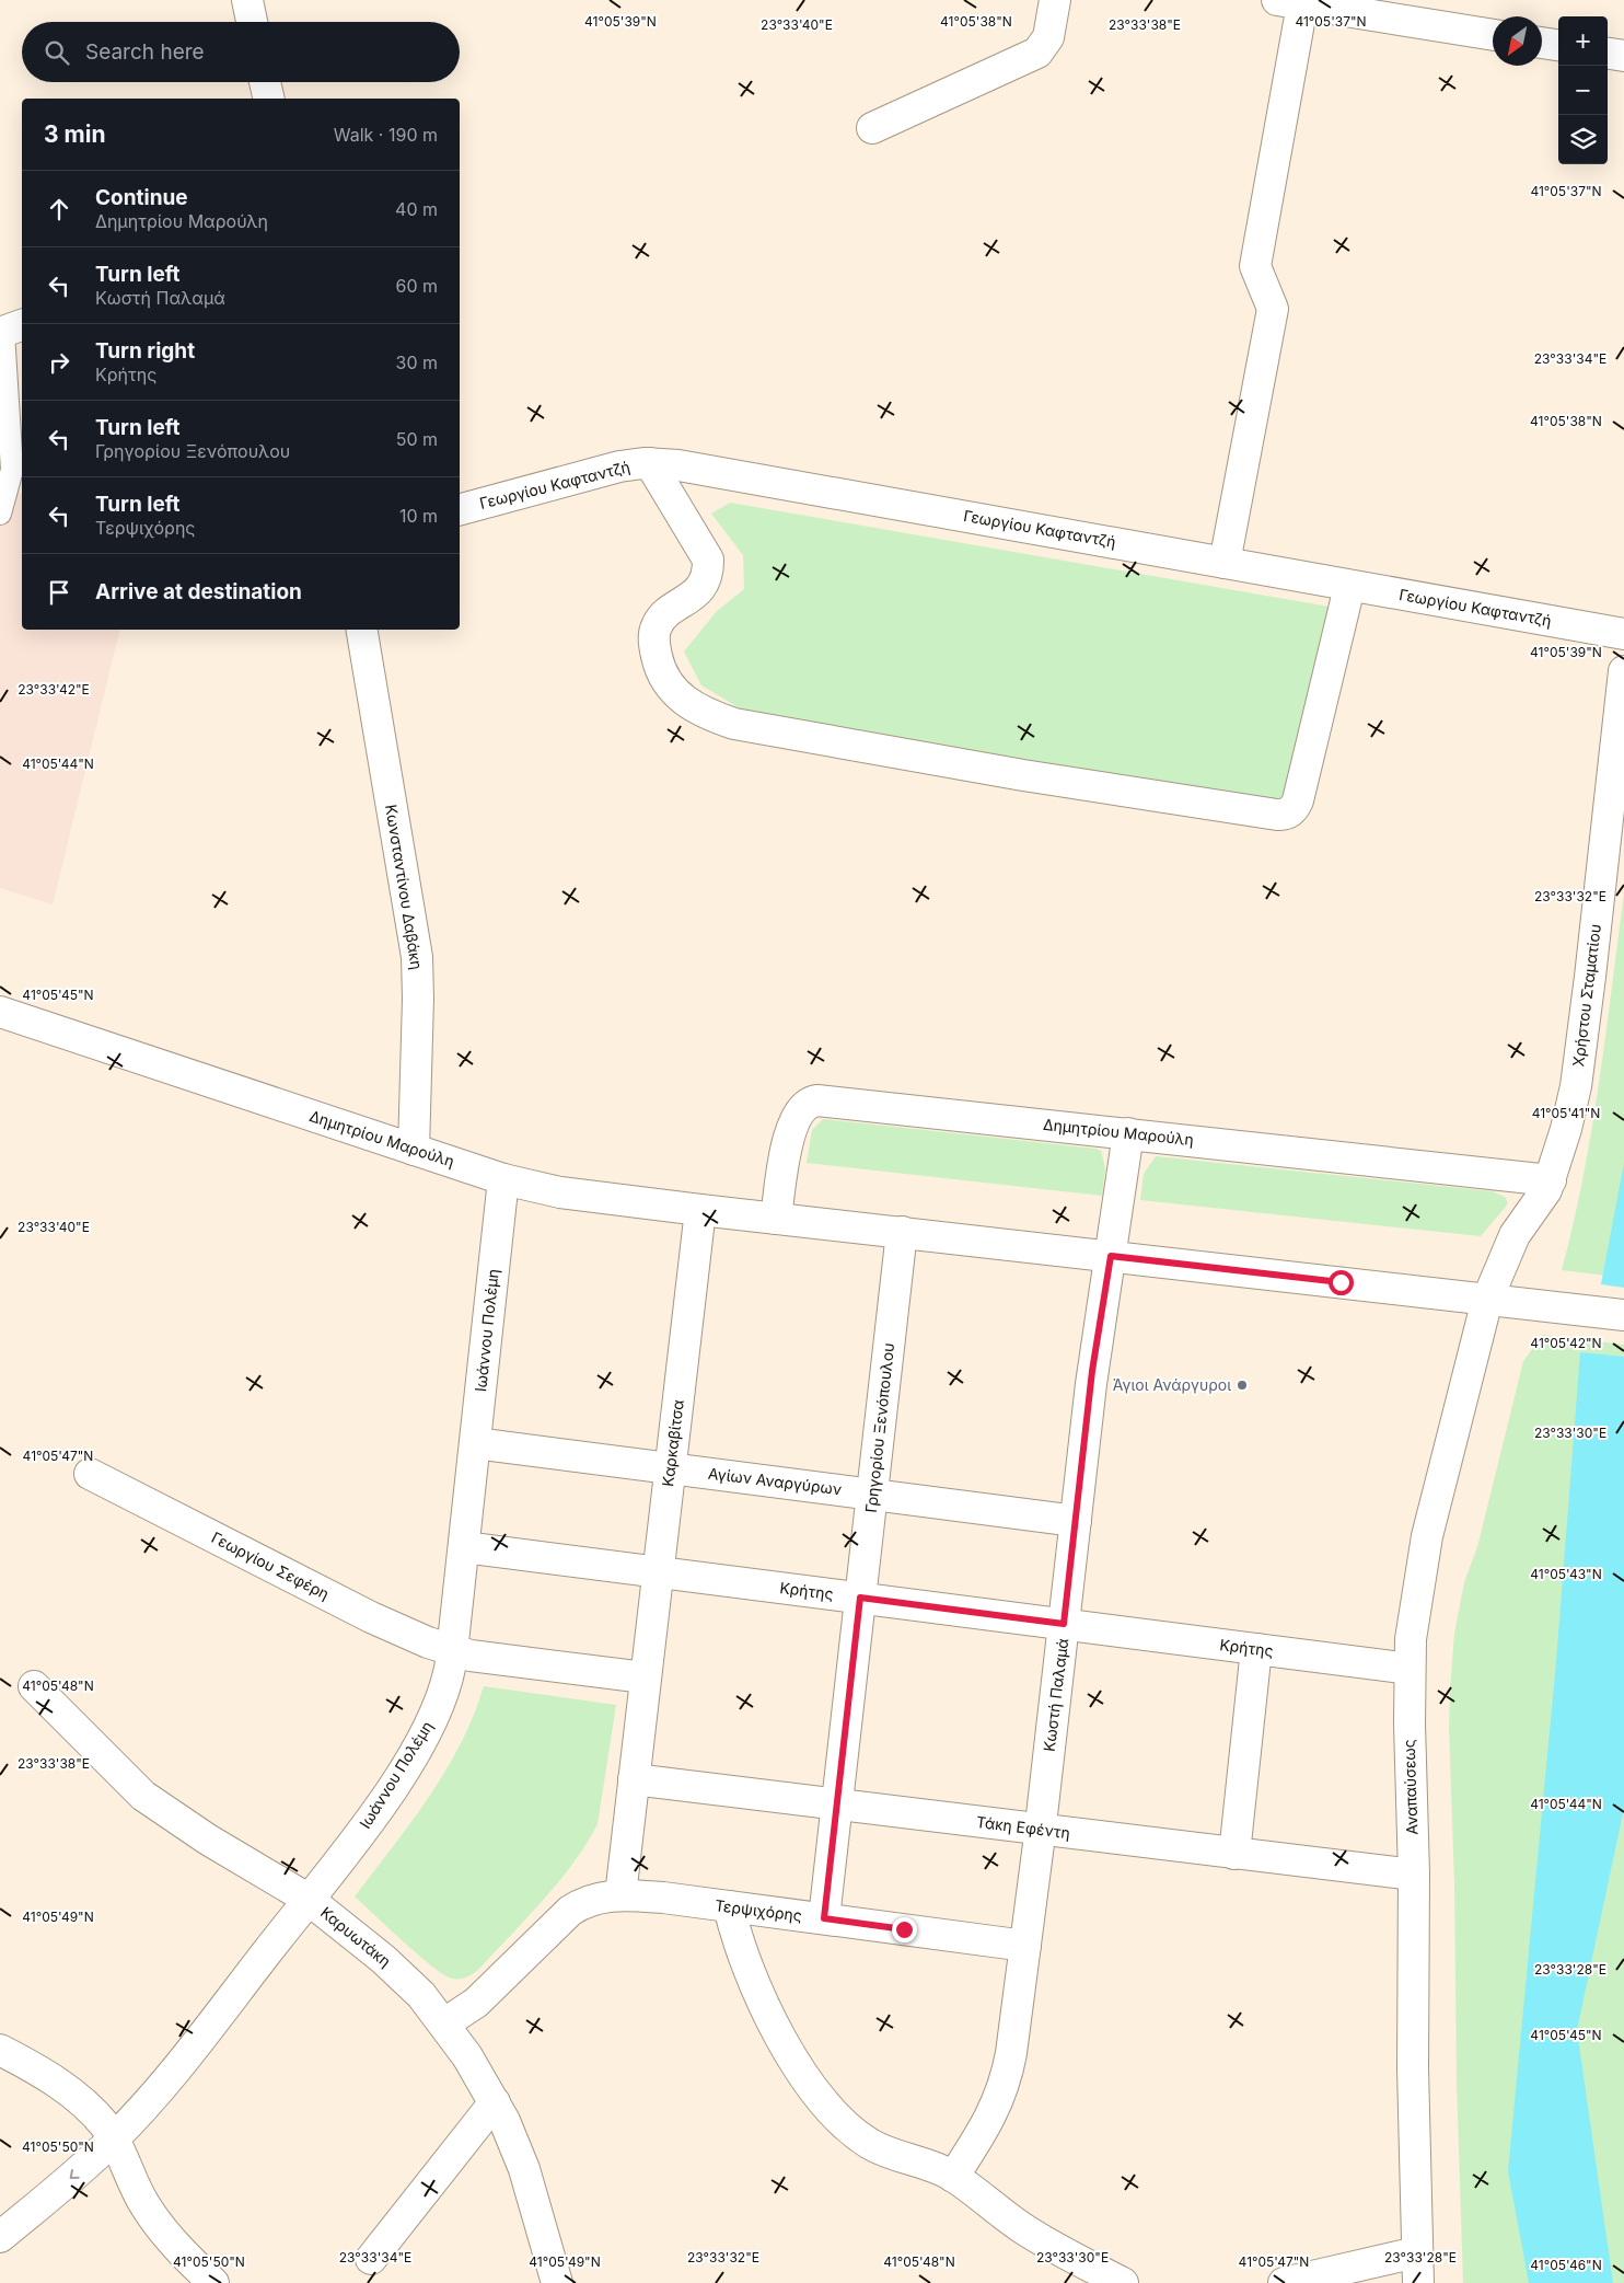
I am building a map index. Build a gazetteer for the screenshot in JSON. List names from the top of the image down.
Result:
{
  "streets": {
    "street": [
      "Γεωργίου Καφταντζή",
      "Κωνσταντίνου Δαβάκη",
      "Χρήστου Σταματίου",
      "Δημητρίου Μαρούλη",
      "Ιωάννου Πολέμη",
      "Γρηγορίου Ξενόπουλου",
      "Καρκαβίτσα",
      "Αγίων Αναργύρων",
      "Γεωργίου Σεφέρη",
      "Κρήτης",
      "Κωστή Παλαμά",
      "Αναπαύσεως",
      "Τάκη Εφέντη",
      "Τερψιχόρης",
      "Καρυωτάκη"
    ]
  },
  "crossings": [
    ["Κωνσταντίνου Δαβάκη", "Δημητρίου Μαρούλη"],
    ["Χρήστου Σταματίου", "Δημητρίου Μαρούλη"],
    ["Χρήστου Σταματίου", "Αναπαύσεως"],
    ["Δημητρίου Μαρούλη", "Ιωάννου Πολέμη"],
    ["Δημητρίου Μαρούλη", "Γρηγορίου Ξενόπουλου"],
    ["Δημητρίου Μαρούλη", "Καρκαβίτσα"],
    ["Δημητρίου Μαρούλη", "Κωστή Παλαμά"],
    ["Δημητρίου Μαρούλη", "Αναπαύσεως"],
    ["Ιωάννου Πολέμη", "Αγίων Αναργύρων"],
    ["Ιωάννου Πολέμη", "Γεωργίου Σεφέρη"],
    ["Ιωάννου Πολέμη", "Κρήτης"],
    ["Ιωάννου Πολέμη", "Καρυωτάκη"],
    ["Γρηγορίου Ξενόπουλου", "Αγίων Αναργύρων"],
    ["Γρηγορίου Ξενόπουλου", "Κρήτης"],
    ["Γρηγορίου Ξενόπουλου", "Τάκη Εφέντη"],
    ["Γρηγορίου Ξενόπουλου", "Τερψιχόρης"],
    ["Καρκαβίτσα", "Αγίων Αναργύρων"],
    ["Καρκαβίτσα", "Κρήτης"],
    ["Καρκαβίτσα", "Τάκη Εφέντη"],
    ["Καρκαβίτσα", "Τερψιχόρης"],
    ["Αγίων Αναργύρων", "Κωστή Παλαμά"],
    ["Κρήτης", "Κωστή Παλαμά"],
    ["Κρήτης", "Αναπαύσεως"],
    ["Κωστή Παλαμά", "Τάκη Εφέντη"],
    ["Κωστή Παλαμά", "Τερψιχόρης"],
    ["Αναπαύσεως", "Τάκη Εφέντη"],
    ["Τερψιχόρης", "Καρυωτάκη"]
  ],
  "places": ["Άγιοι Ανάργυροι"],
  "north": "bottom left",
  "page": {
    "map_buttons": ["+", "−"],
    "search": "Search here",
    "heading": ["3 min", "Walk · 190 m"],
    "list": [
      ["Continue", "Δημητρίου Μαρούλη", "40 m"],
      ["Turn left", "Κωστή Παλαμά", "60 m"],
      ["Turn right", "Κρήτης", "30 m"],
      ["Turn left", "Γρηγορίου Ξενόπουλου", "50 m"],
      ["Turn left", "Τερψιχόρης", "10 m"],
      "Arrive at destination"
    ]
  },
  "coordinates": [
    "41°05'39\"N",
    "41°05'38\"N",
    "41°05'37\"N",
    "23°33'38\"E",
    "23°33'40\"E",
    "23°33'34\"E",
    "23°33'42\"E",
    "41°05'44\"N",
    "23°33'32\"E",
    "41°05'45\"N",
    "41°05'41\"N",
    "41°05'42\"N",
    "23°33'30\"E",
    "41°05'47\"N",
    "41°05'43\"N",
    "41°05'48\"N",
    "41°05'49\"N",
    "23°33'28\"E",
    "41°05'50\"N",
    "41°05'46\"N"
  ]
}
